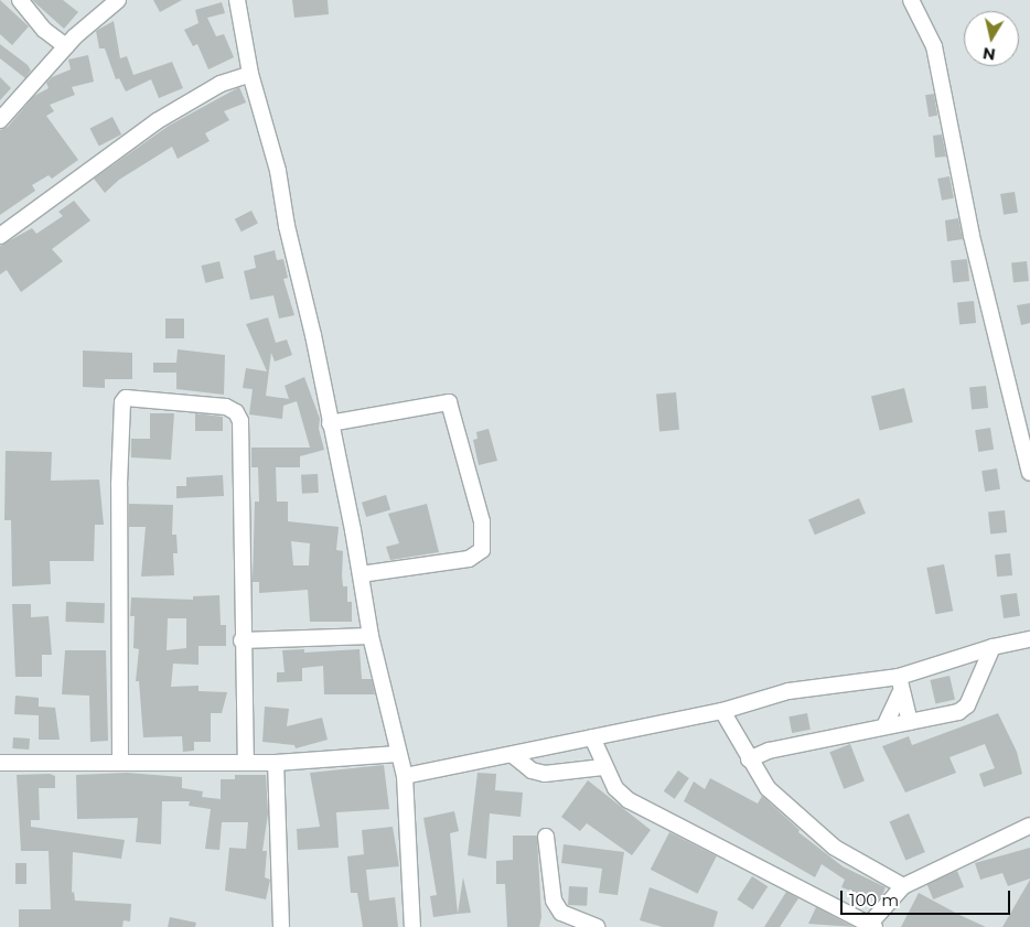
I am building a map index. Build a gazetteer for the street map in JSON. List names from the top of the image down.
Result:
{
  "scale_bar": "100 m",
  "north": "bottom"
}
